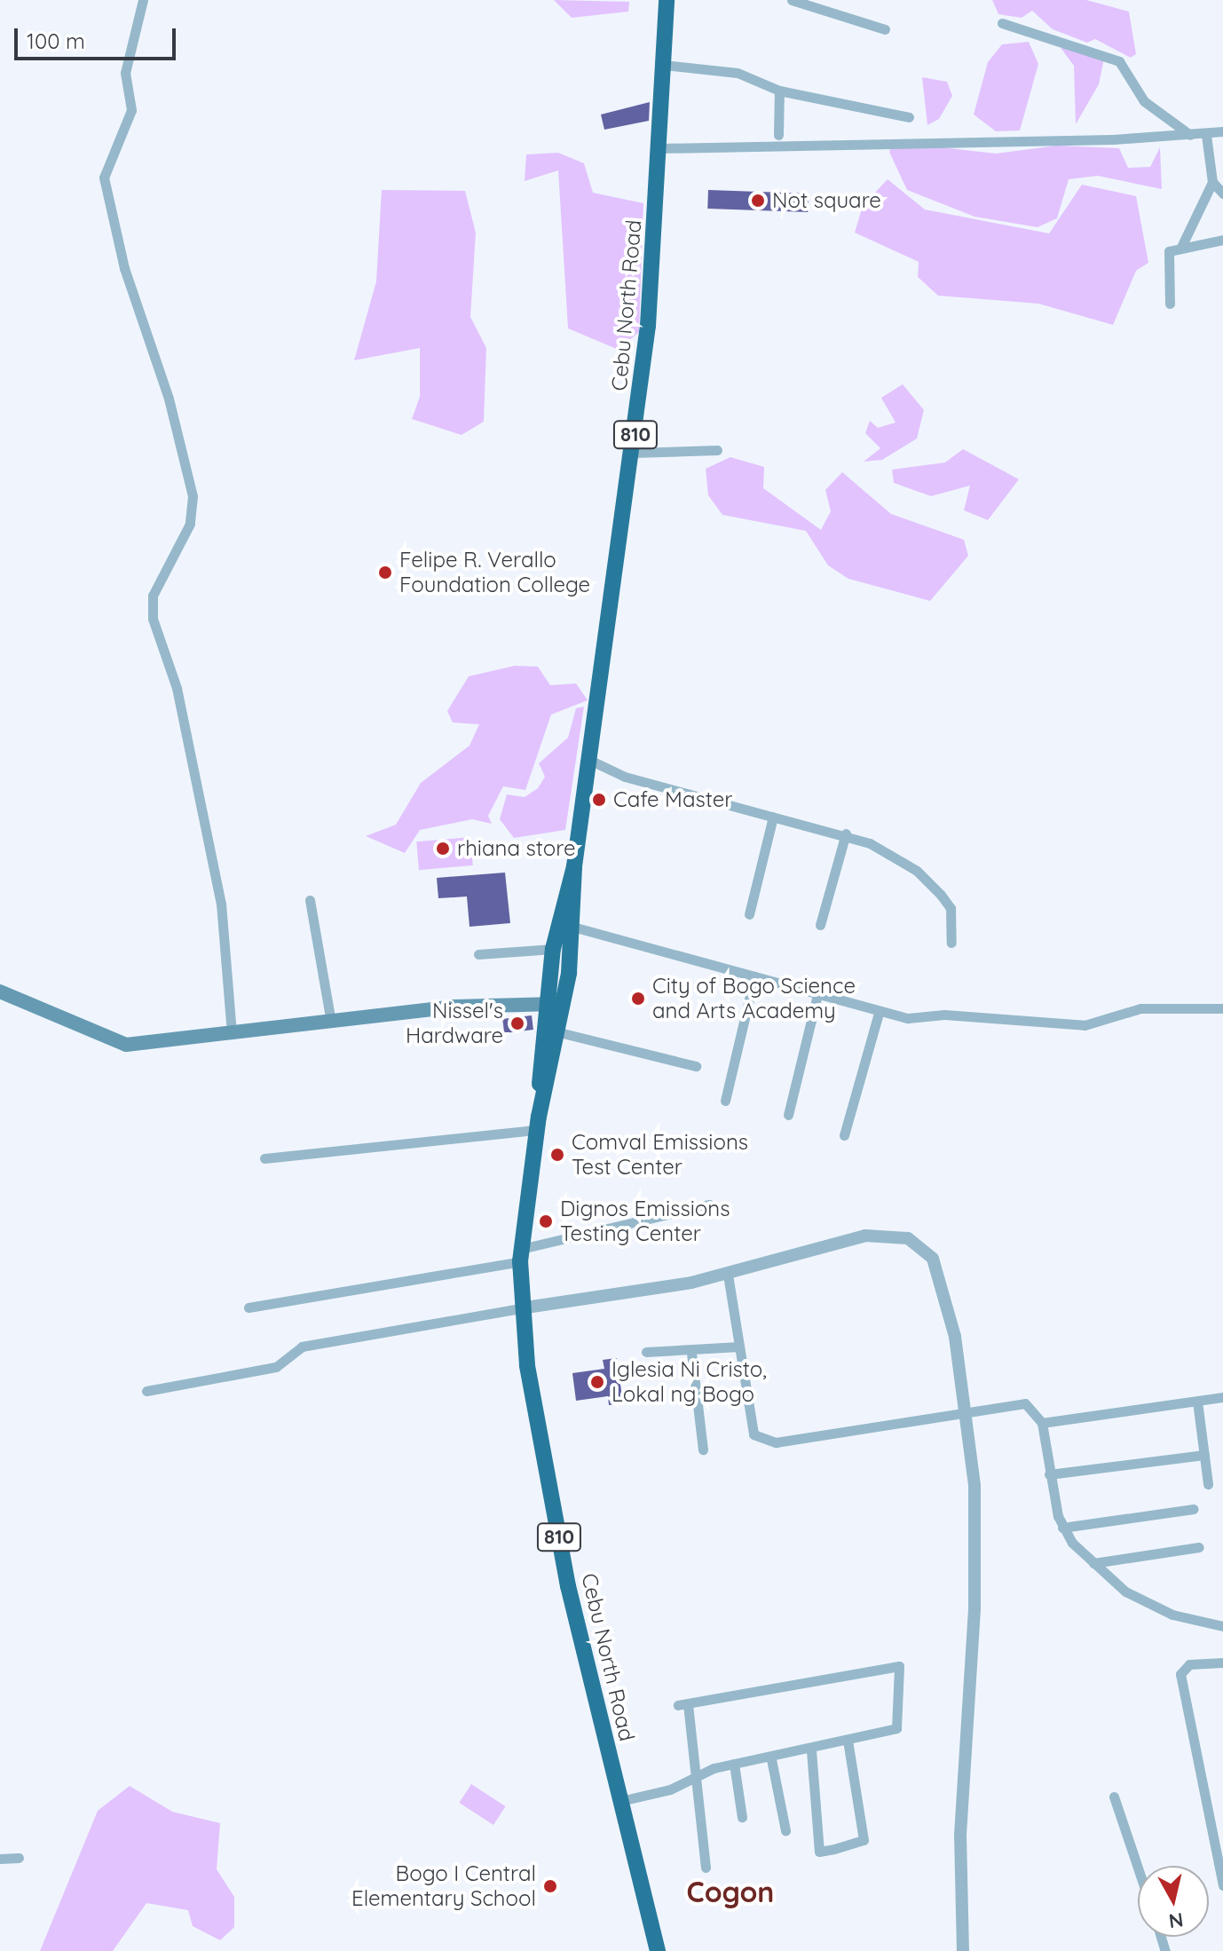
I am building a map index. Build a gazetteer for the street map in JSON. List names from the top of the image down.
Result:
{
  "streets": {
    "highway": ["Cebu North Road", "810"]
  },
  "districts": ["Cogon"],
  "places": [
    "Not square",
    "Felipe R. Verallo Foundation College",
    "Cafe Master",
    "rhiana store",
    "City of Bogo Science and Arts Academy",
    "Nissel's Hardware",
    "Comval Emissions Test Center",
    "Dignos Emissions Testing Center",
    "Iglesia Ni Cristo, Lokal ng Bogo",
    "Bogo I Central Elementary School"
  ],
  "scale_bar": "100 m",
  "north": "bottom"
}
